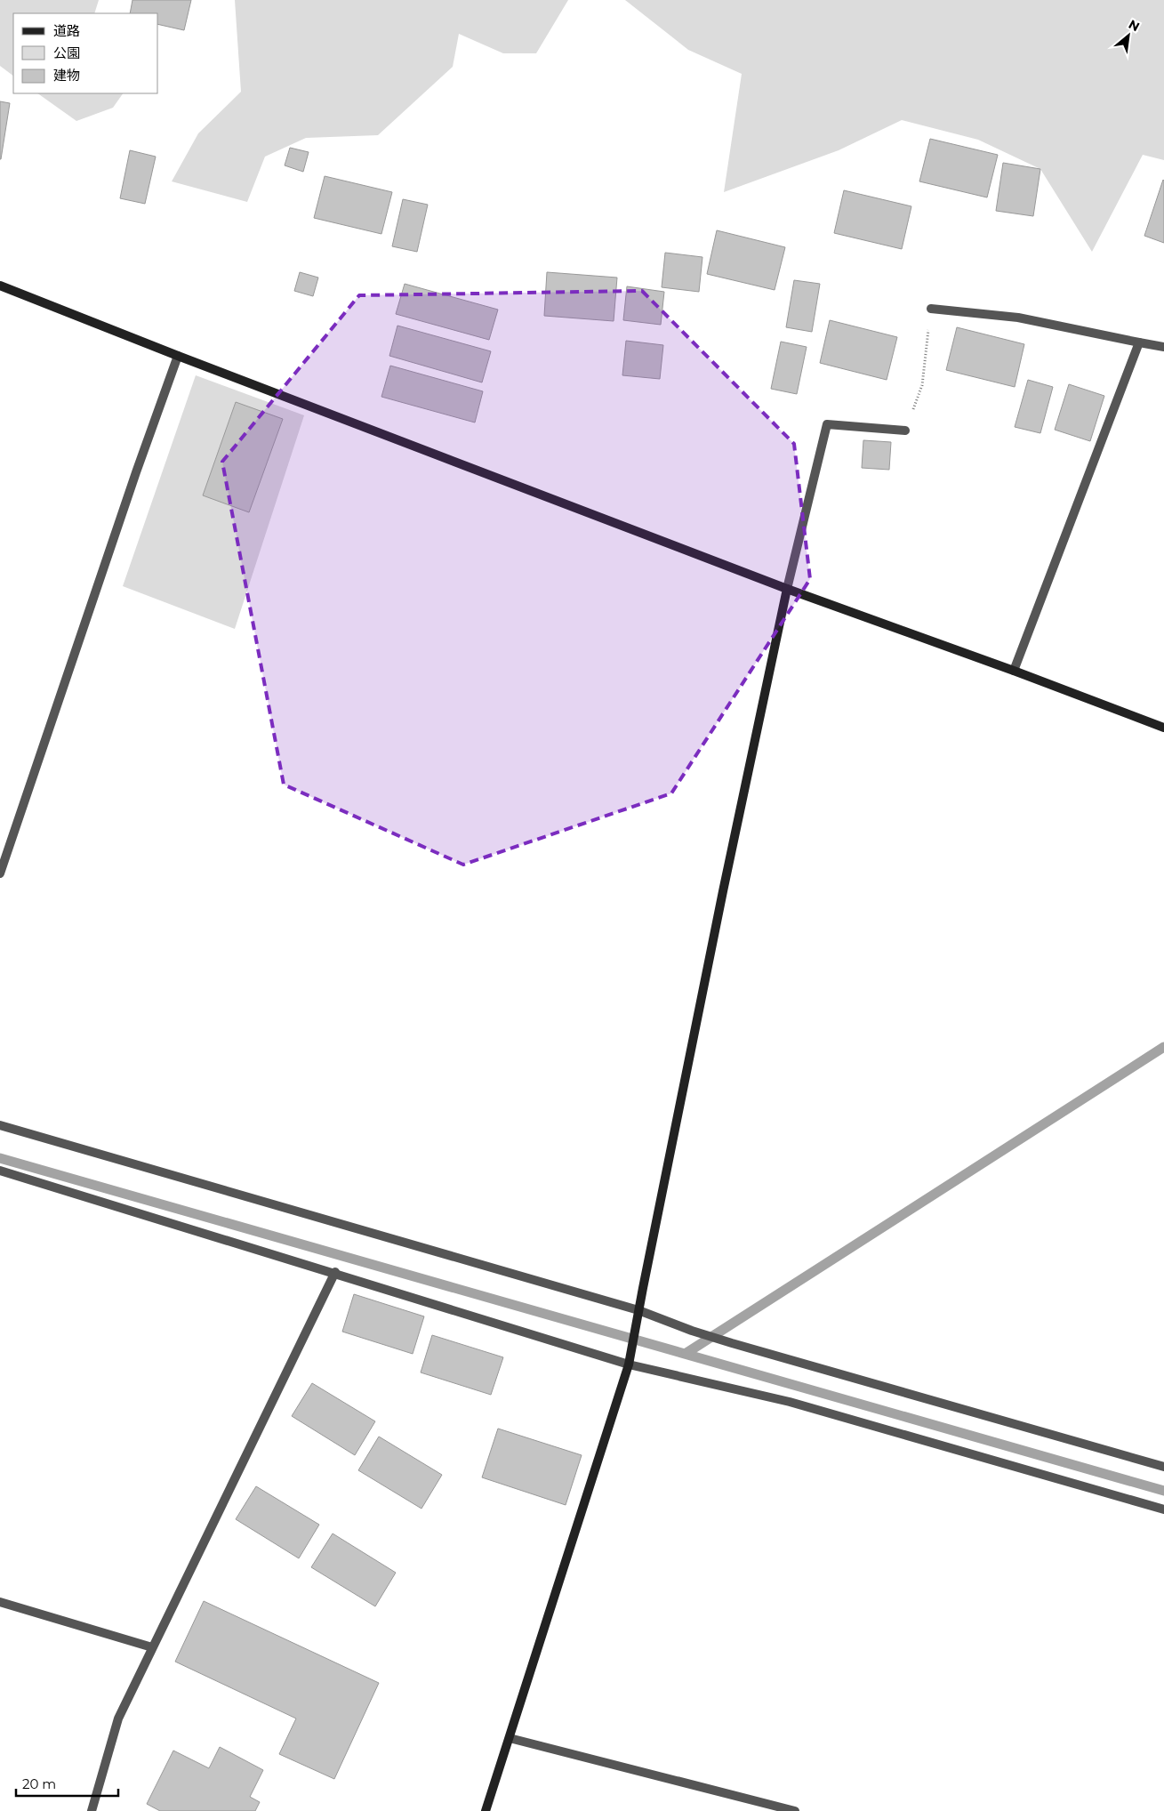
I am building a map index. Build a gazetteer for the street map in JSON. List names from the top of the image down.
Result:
{
  "legend": ["道路", "公園", "建物"],
  "scale_bar": "20 m",
  "north": "top right"
}
